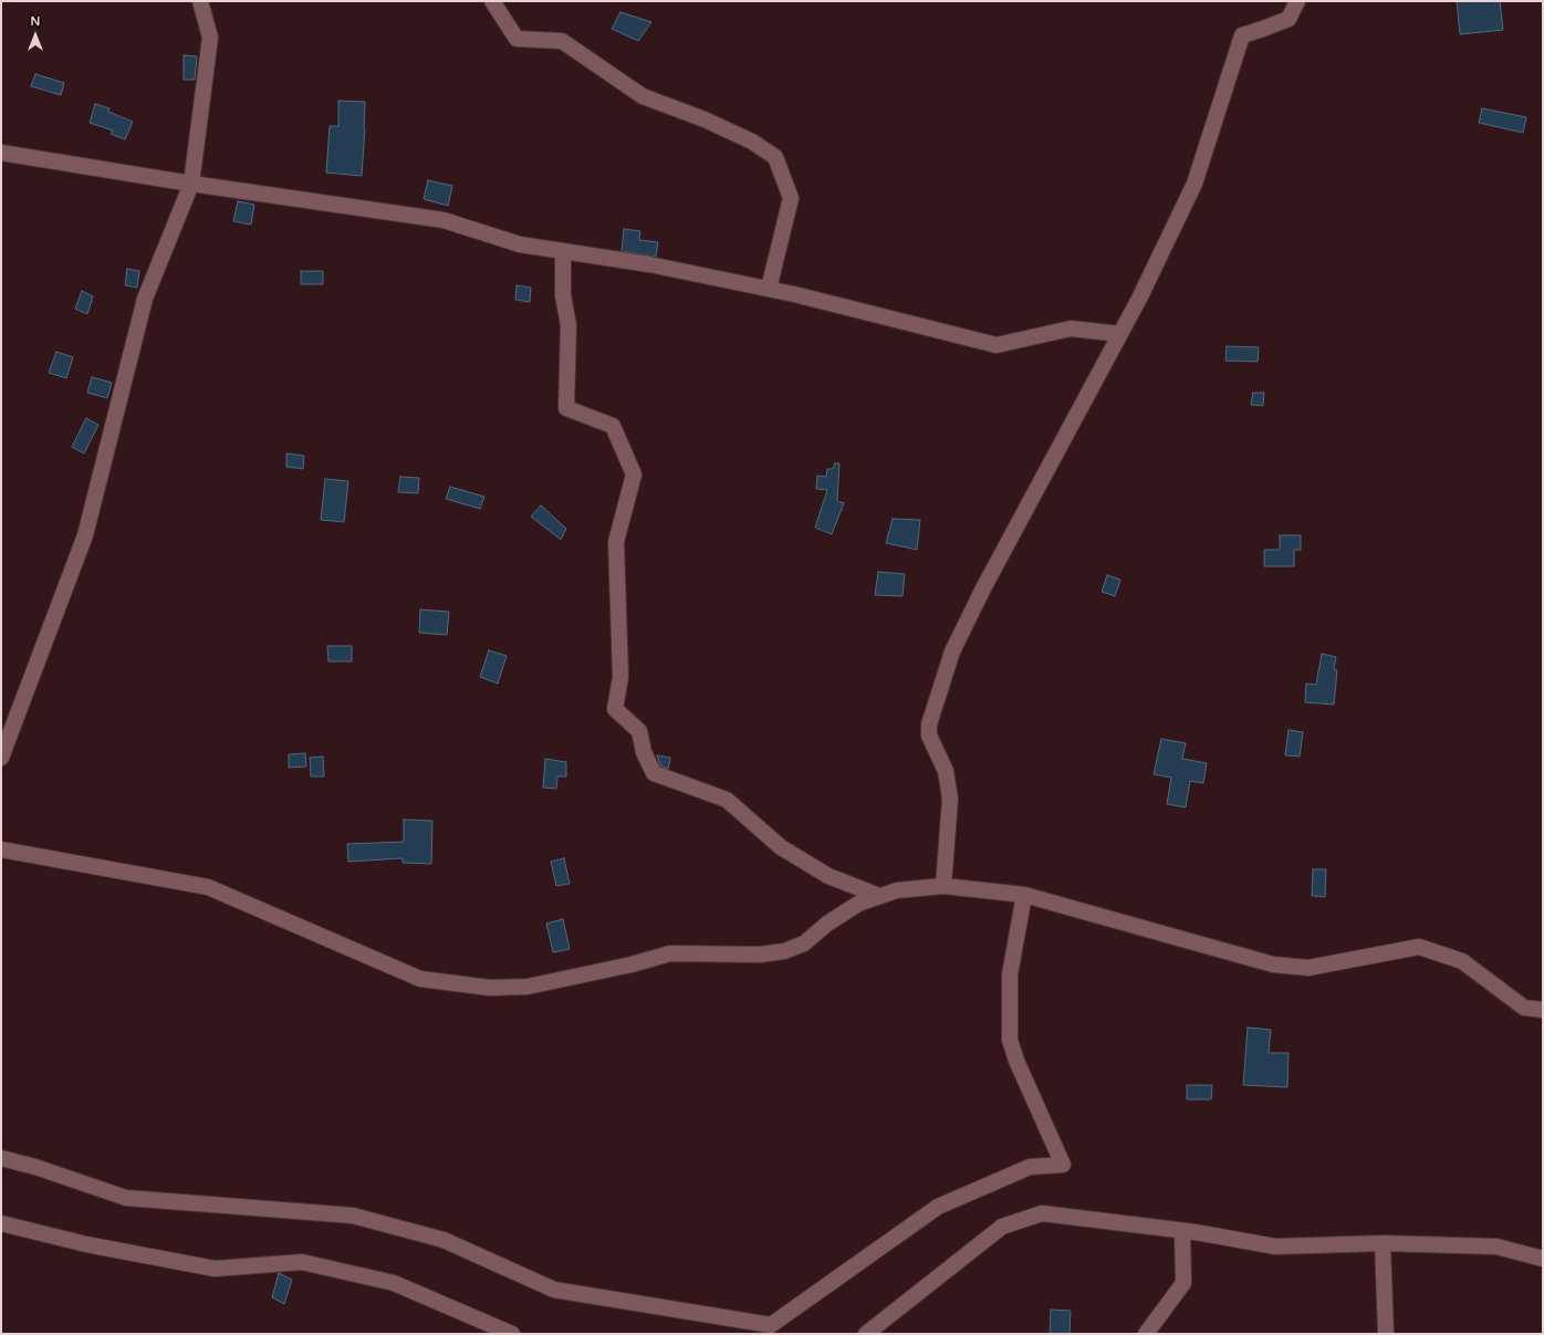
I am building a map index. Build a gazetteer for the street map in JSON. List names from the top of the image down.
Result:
{
  "north": "top"
}
